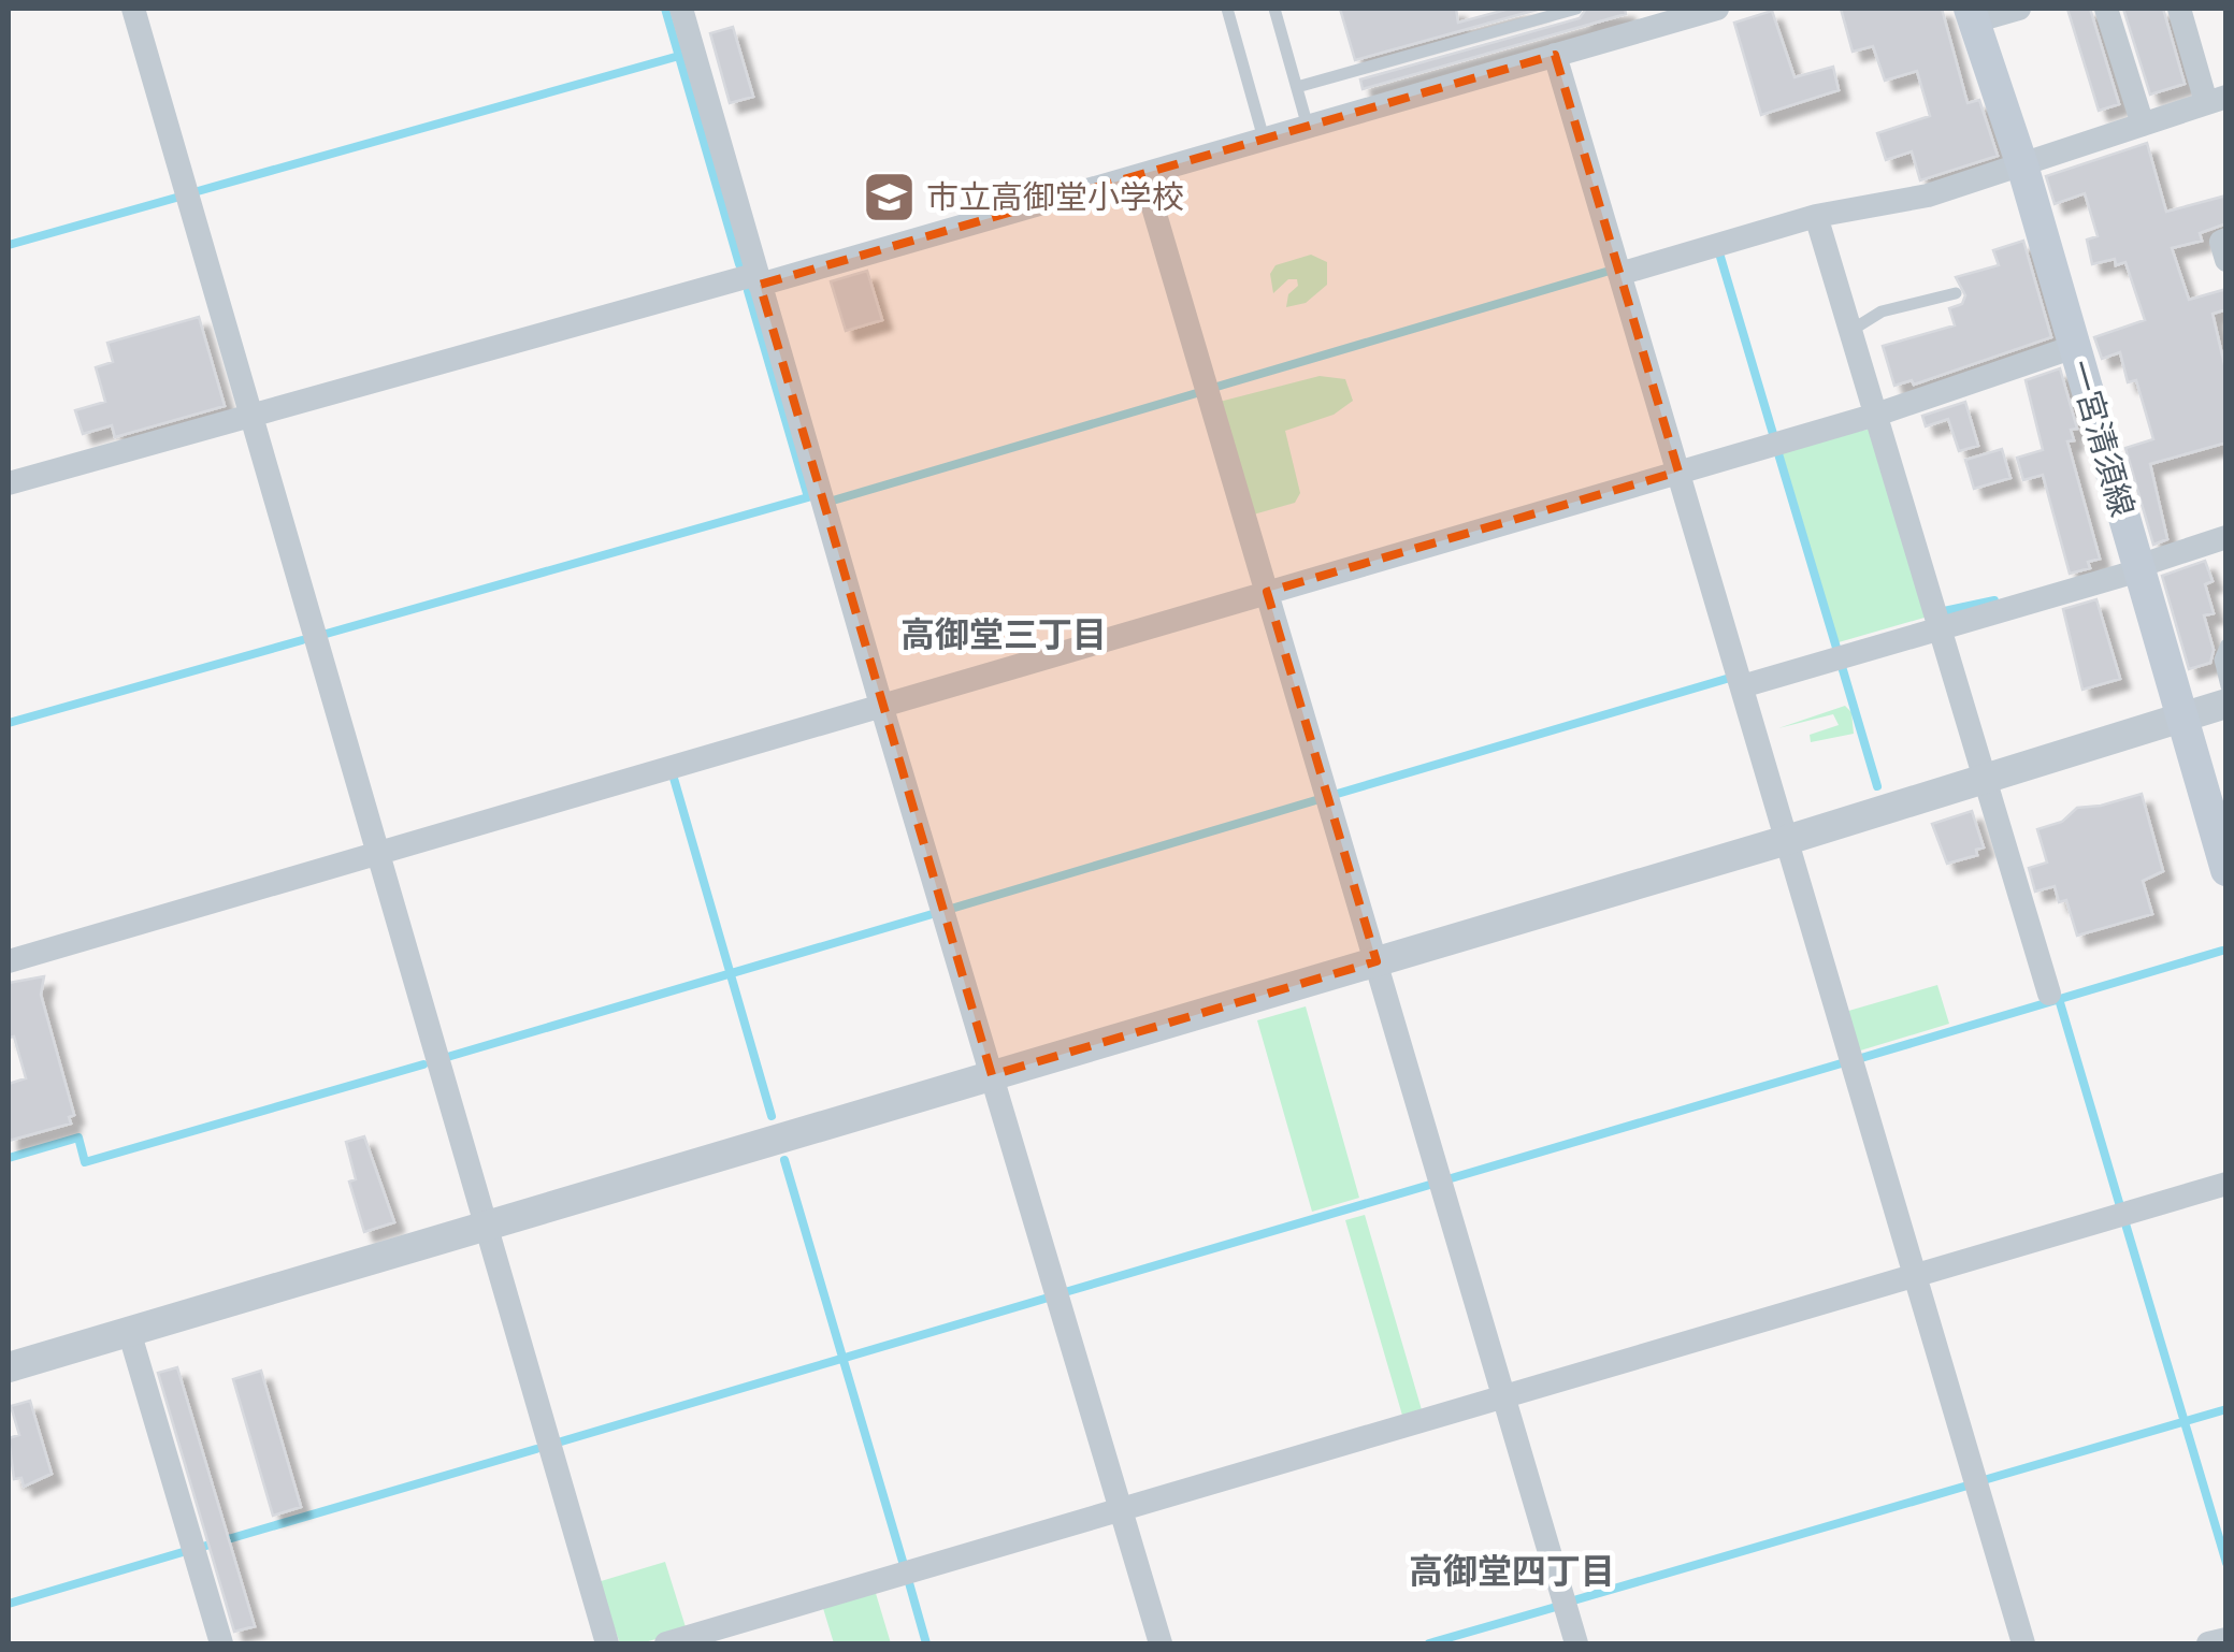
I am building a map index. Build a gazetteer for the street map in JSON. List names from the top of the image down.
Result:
{
  "streets": {
    "main road": ["一宮清須線"]
  },
  "districts": ["高御堂三丁目", "高御堂四丁目"],
  "places": {
    "school or university": ["市立高御堂小学校"]
  }
}
